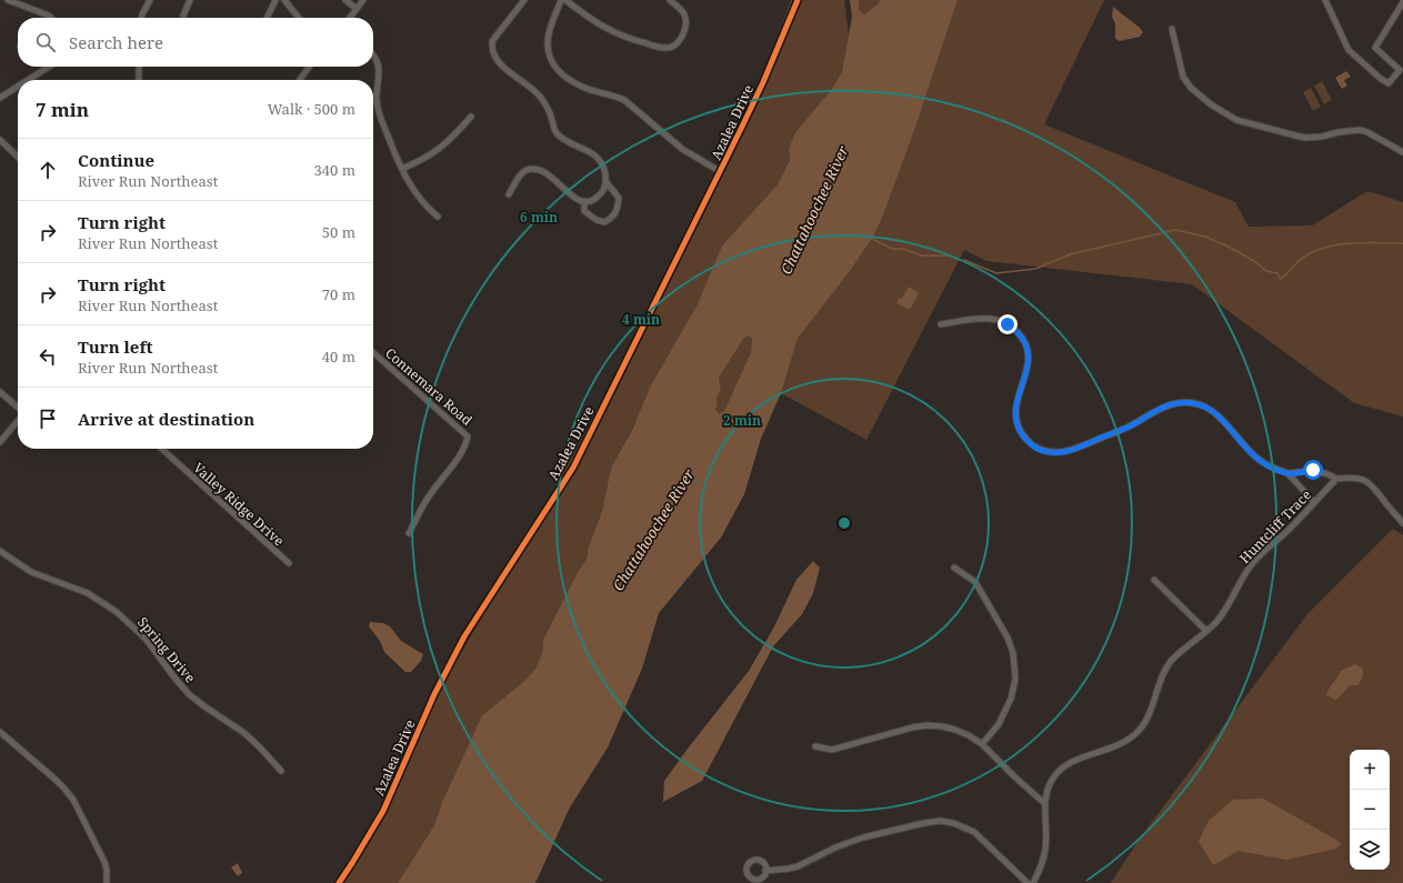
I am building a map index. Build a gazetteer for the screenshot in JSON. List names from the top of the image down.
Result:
{
  "streets": {
    "street": [
      "Azalea Drive",
      "Connemara Road",
      "Valley Ridge Drive",
      "Huntcliff Trace",
      "Spring Drive"
    ]
  },
  "water": ["Chattahoochee River"],
  "page": {
    "search": "Search here",
    "heading": ["7 min", "Walk · 500 m"],
    "list": [
      ["Continue", "River Run Northeast", "340 m"],
      ["Turn right", "River Run Northeast", "50 m"],
      ["Turn right", "River Run Northeast", "70 m"],
      ["Turn left", "River Run Northeast", "40 m"],
      "Arrive at destination"
    ],
    "map_buttons": ["+", "−"]
  },
  "rings": ["6 min", "4 min", "2 min"]
}
